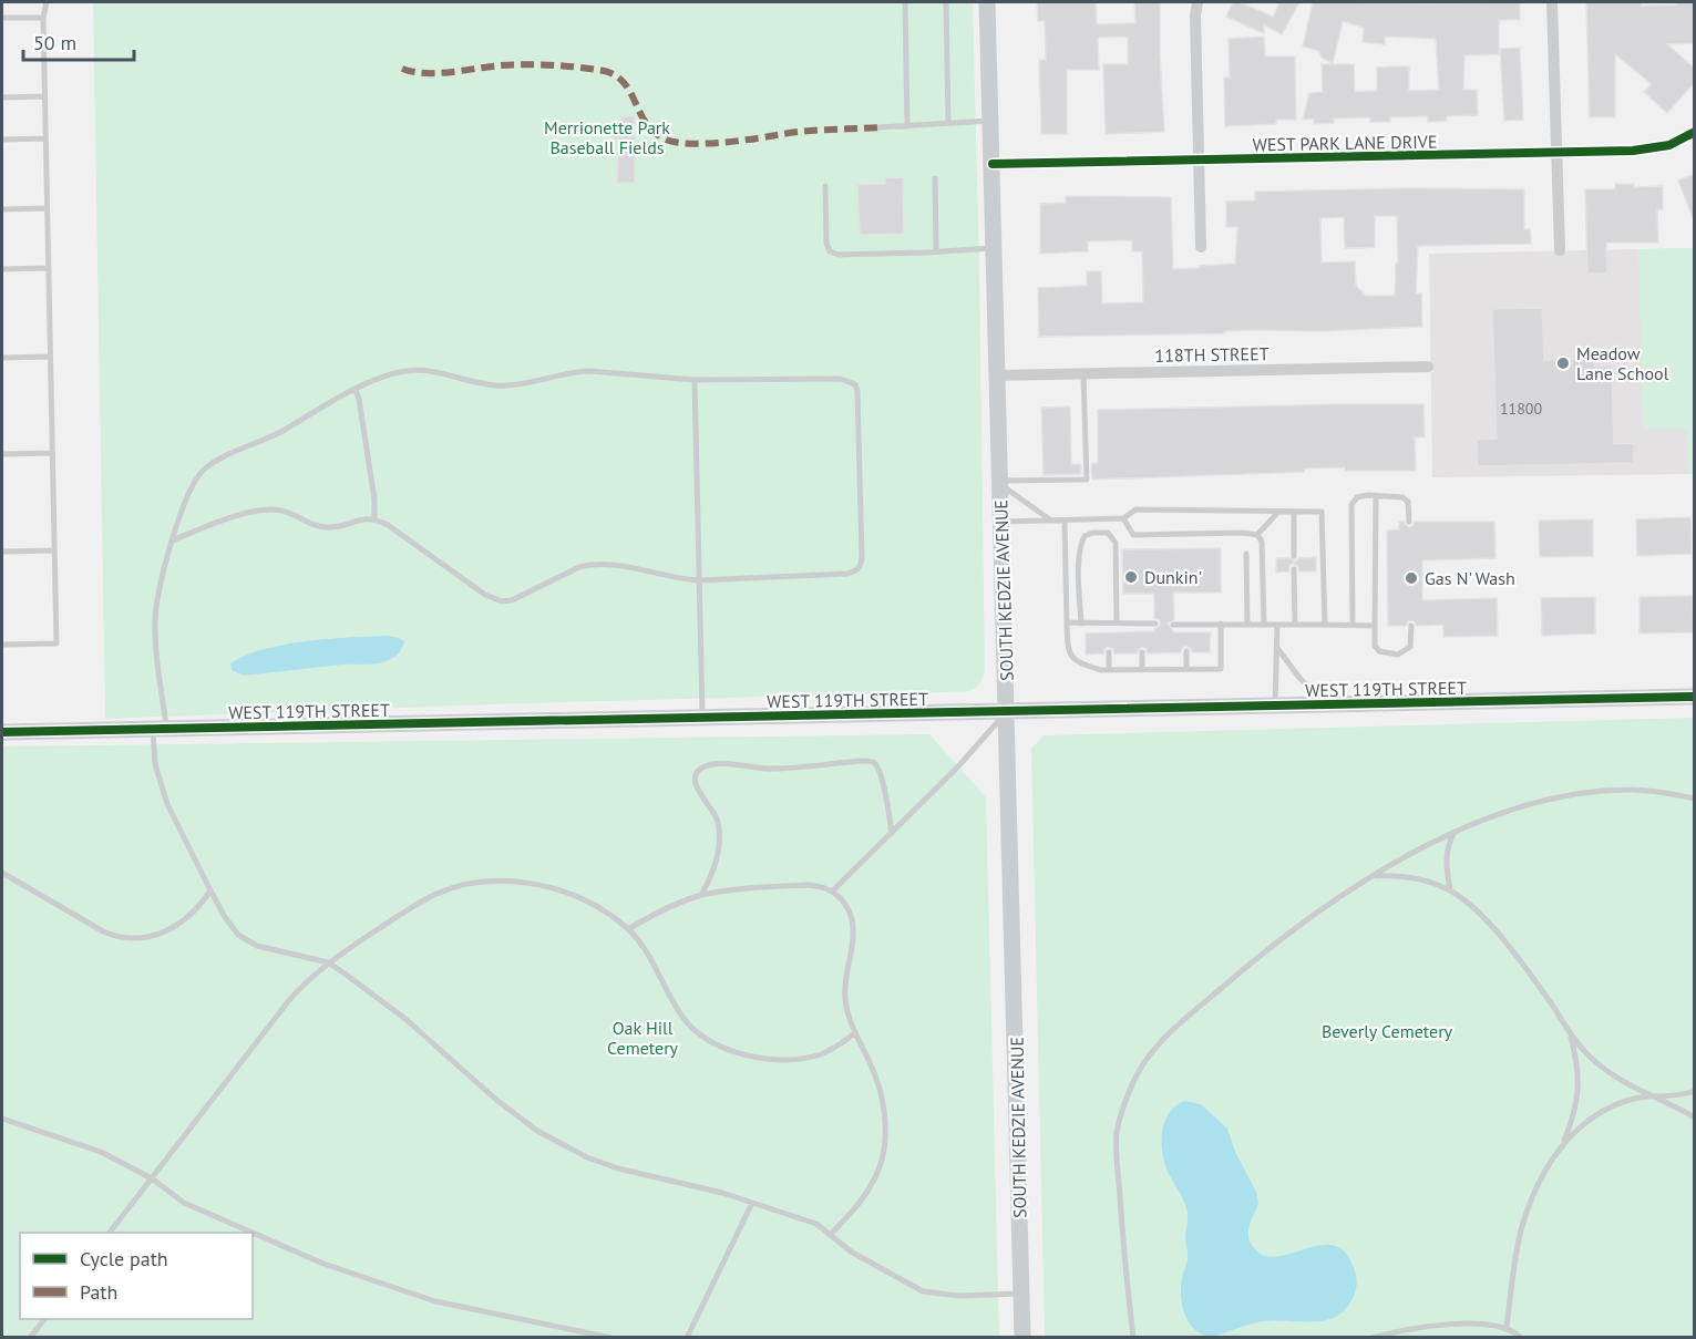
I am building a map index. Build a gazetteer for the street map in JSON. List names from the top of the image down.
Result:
{
  "streets": {
    "street": [
      "WEST PARK LANE DRIVE",
      "118TH STREET",
      "SOUTH KEDZIE AVENUE",
      "WEST 119TH STREET"
    ]
  },
  "crossings": [
    ["WEST PARK LANE DRIVE", "SOUTH KEDZIE AVENUE"],
    ["118TH STREET", "SOUTH KEDZIE AVENUE"],
    ["SOUTH KEDZIE AVENUE", "WEST 119TH STREET"]
  ],
  "parks": ["Merrionette Park Baseball Fields", "Oak Hill Cemetery", "Beverly Cemetery"],
  "places": ["Meadow Lane School", "Dunkin'", "Gas N' Wash"],
  "house_numbers": ["11800"],
  "legend": ["Cycle path", "Path"],
  "scale_bar": "50 m"
}
